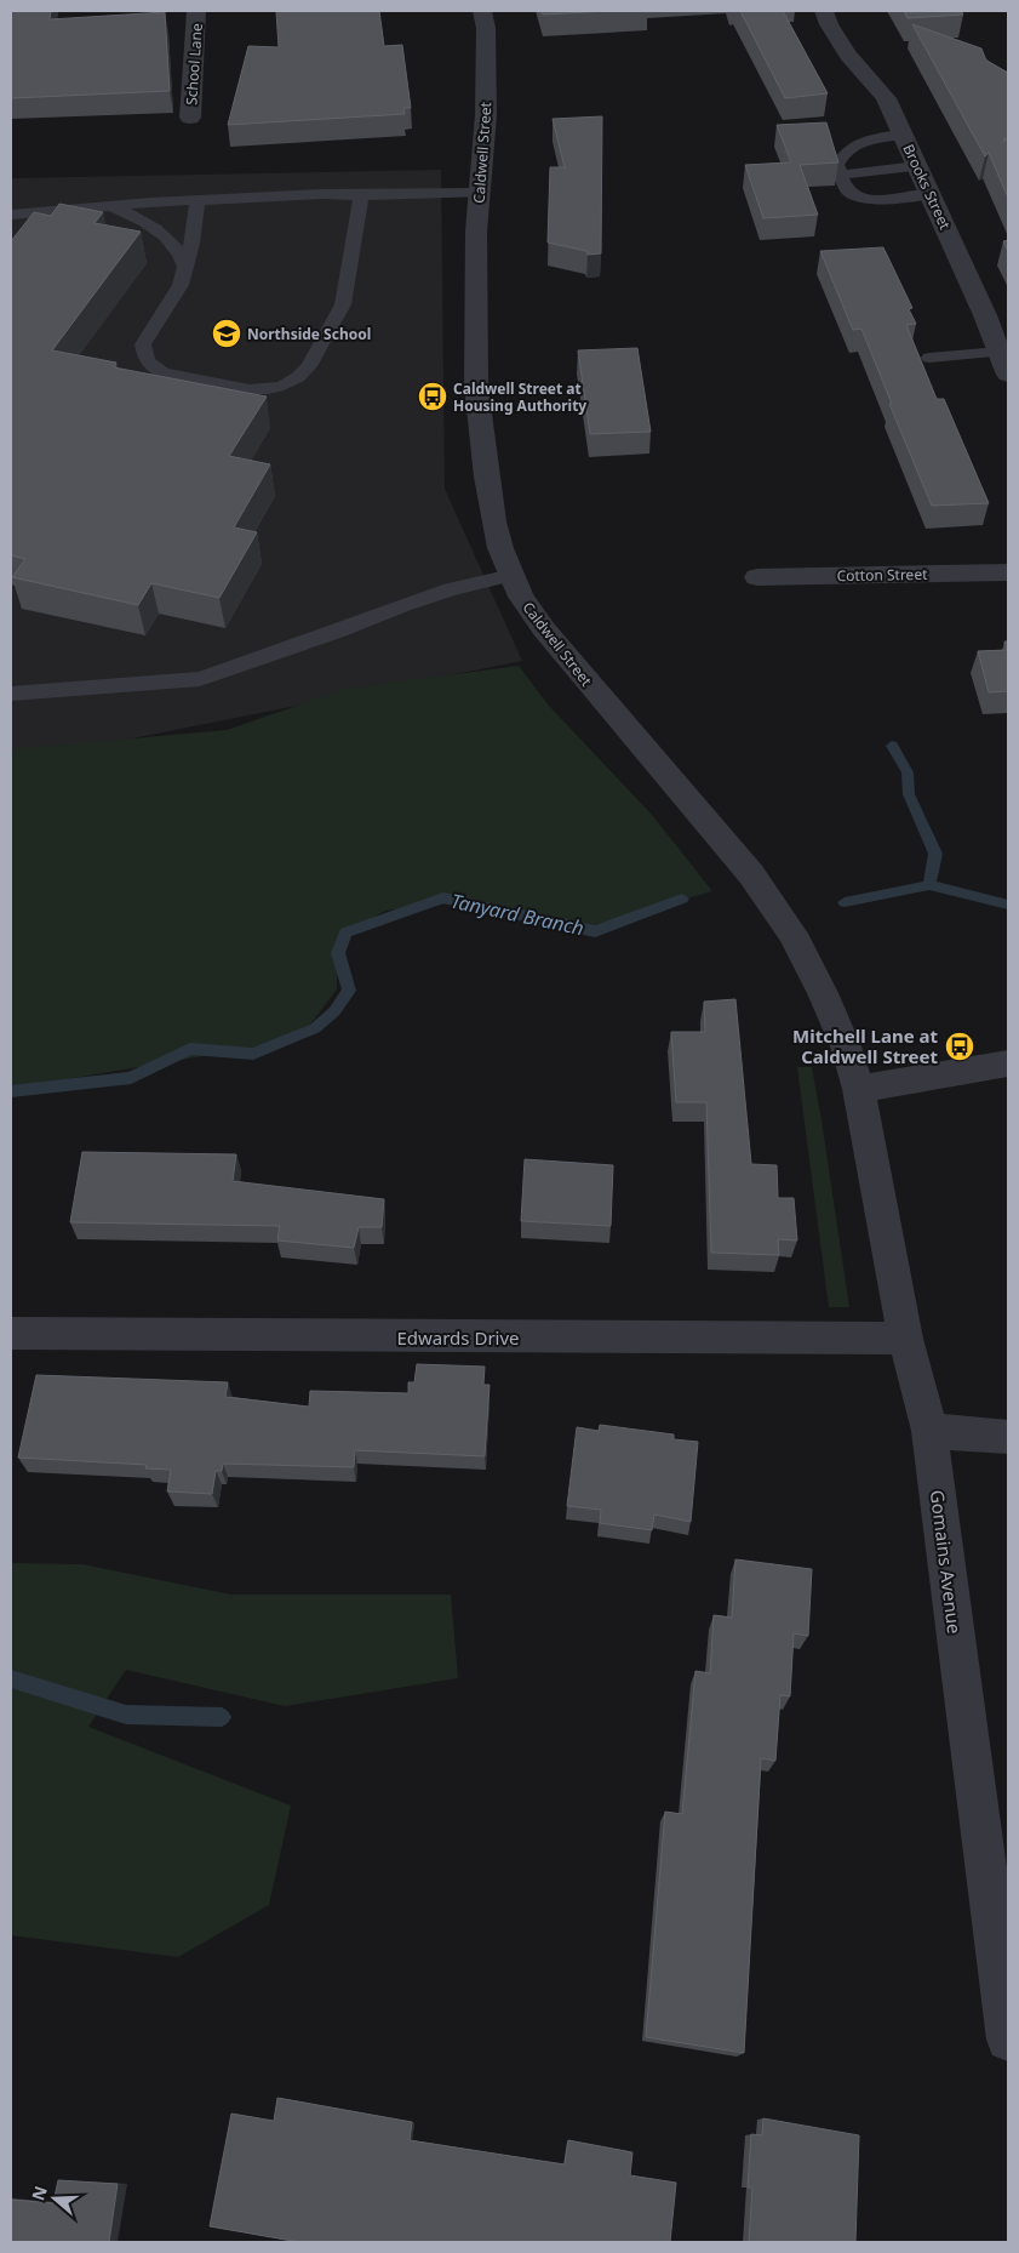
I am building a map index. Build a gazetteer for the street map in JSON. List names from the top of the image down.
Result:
{
  "streets": {
    "street": [
      "School Lane",
      "Caldwell Street",
      "Brooks Street",
      "Cotton Street",
      "Edwards Drive",
      "Gomains Avenue"
    ]
  },
  "crossings": [
    ["Caldwell Street", "Gomains Avenue"],
    ["Edwards Drive", "Gomains Avenue"]
  ],
  "water": ["Tanyard Branch"],
  "places": {
    "school or university": ["Northside School"],
    "bus stop": ["Caldwell Street at Housing Authority", "Mitchell Lane at Caldwell Street"]
  },
  "north": "left"
}
